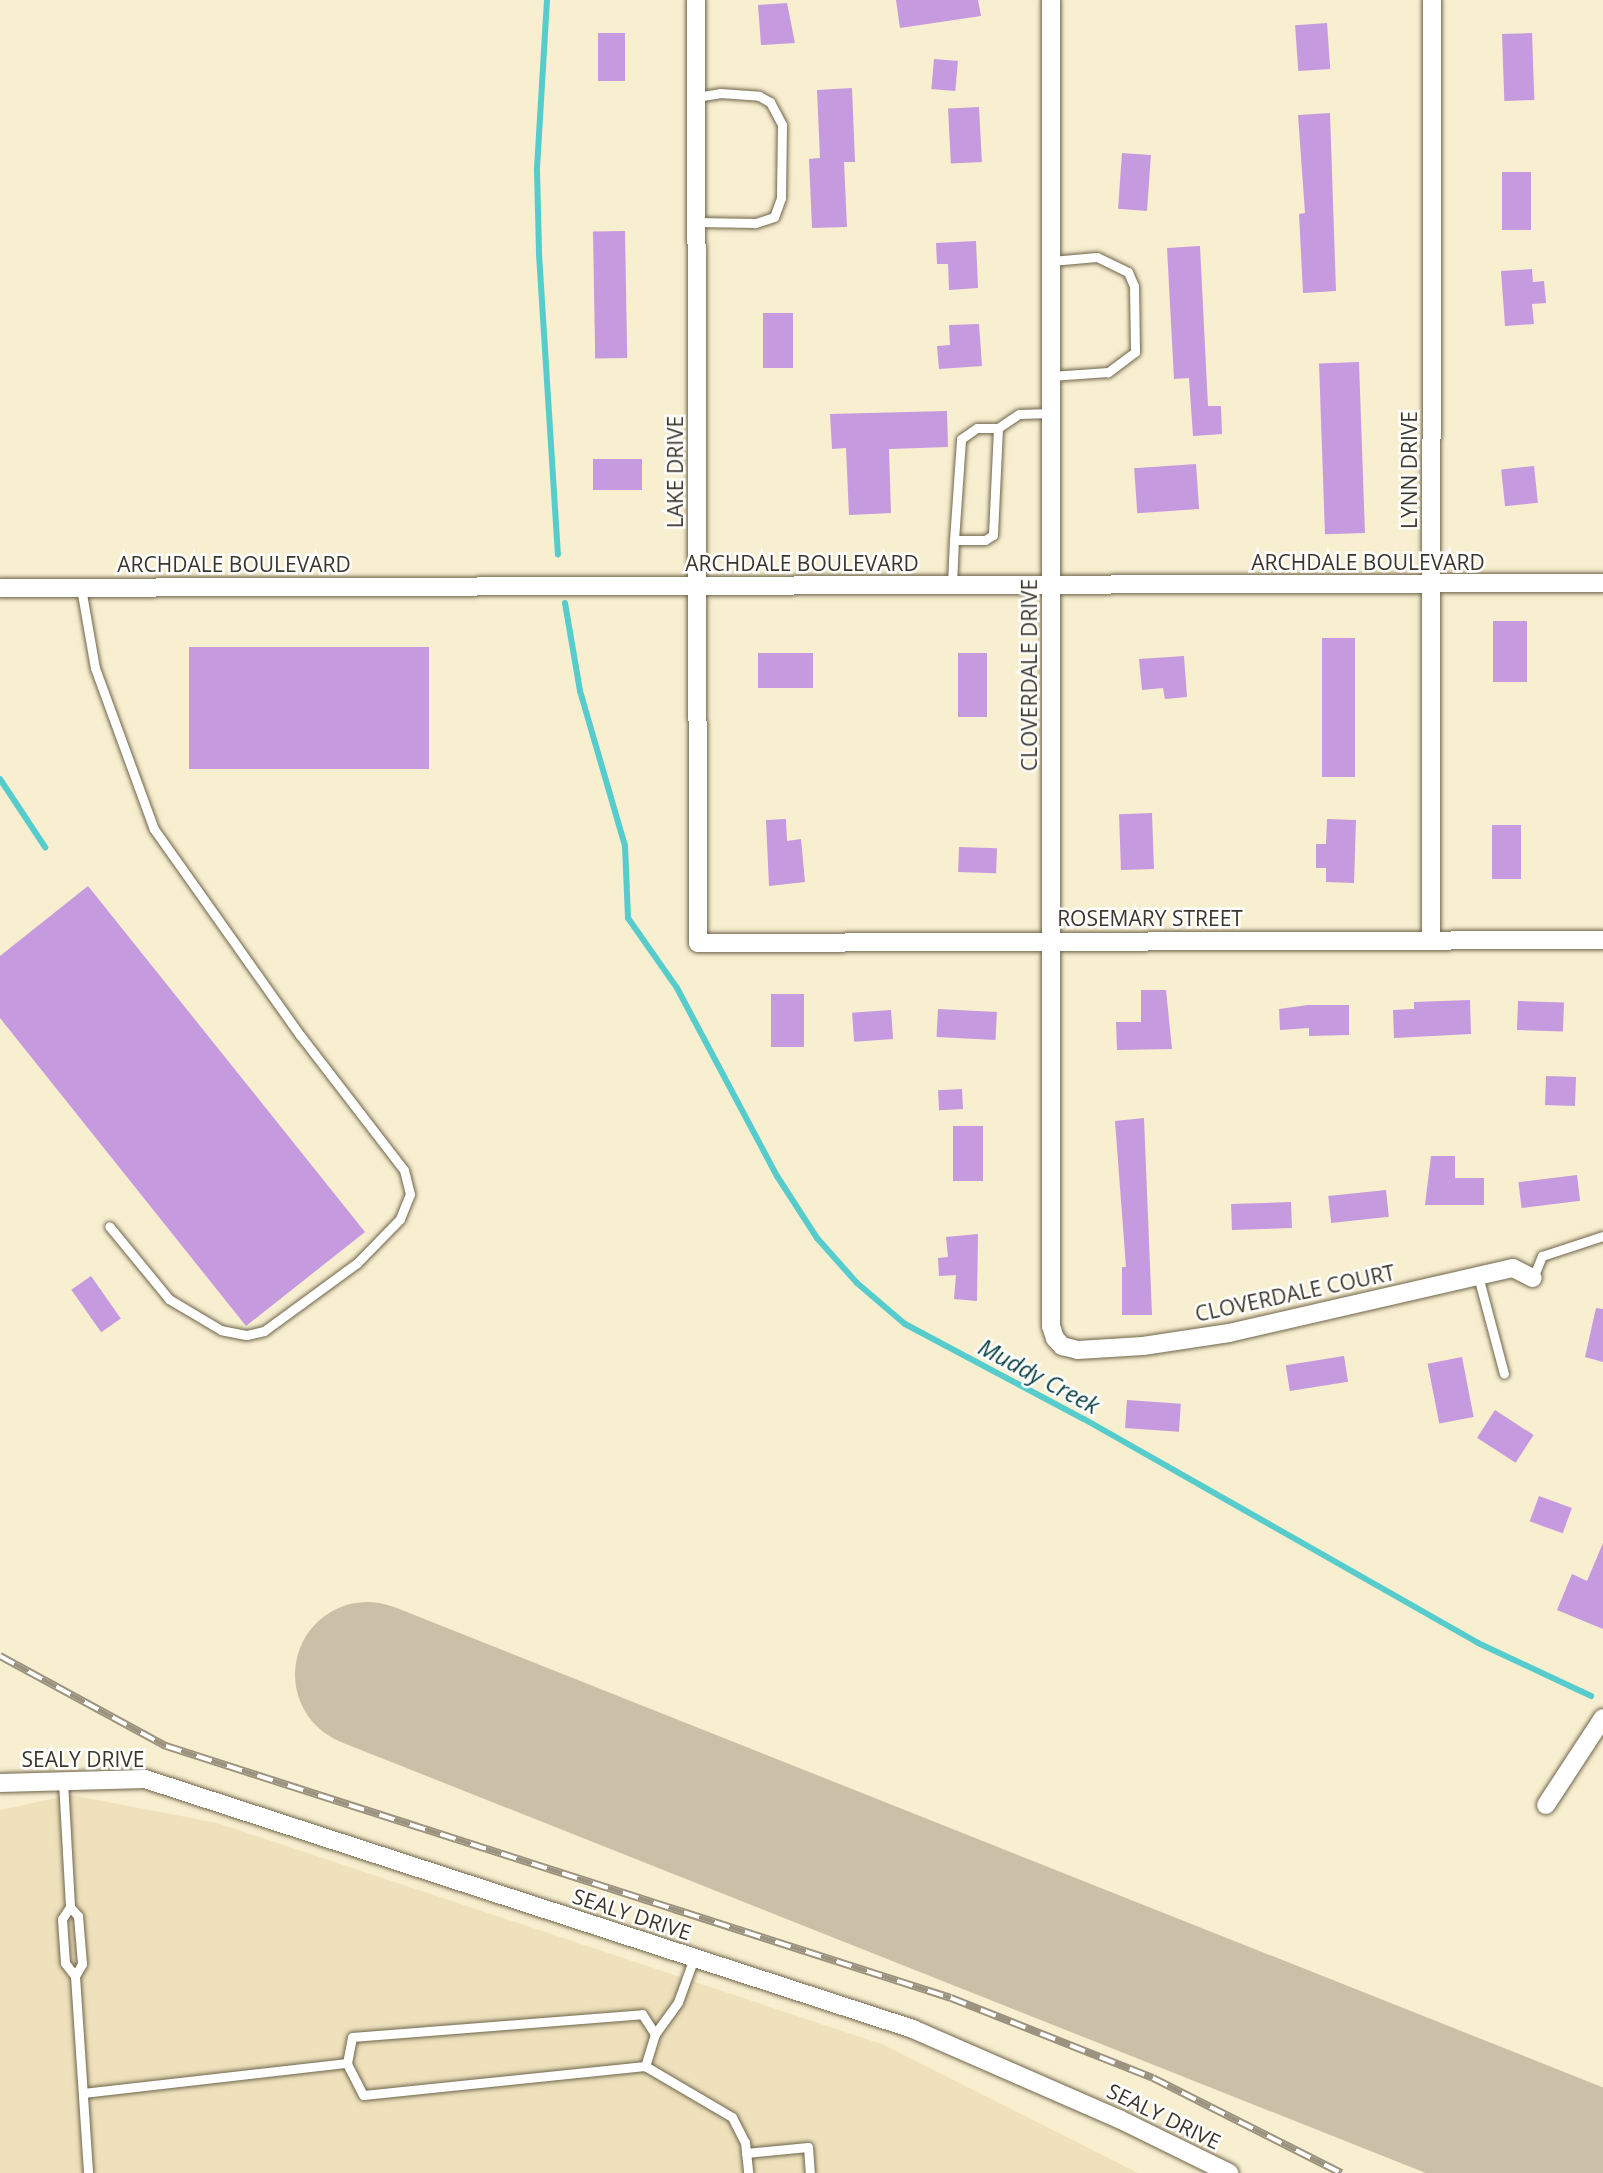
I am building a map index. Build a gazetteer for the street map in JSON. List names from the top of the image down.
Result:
{
  "streets": {
    "street": [
      "LYNN DRIVE",
      "LAKE DRIVE",
      "ARCHDALE BOULEVARD",
      "CLOVERDALE DRIVE",
      "ROSEMARY STREET",
      "CLOVERDALE COURT",
      "SEALY DRIVE"
    ]
  },
  "crossings": [
    ["LYNN DRIVE", "ARCHDALE BOULEVARD"],
    ["LYNN DRIVE", "ROSEMARY STREET"],
    ["LAKE DRIVE", "ARCHDALE BOULEVARD"],
    ["LAKE DRIVE", "ROSEMARY STREET"],
    ["ARCHDALE BOULEVARD", "CLOVERDALE DRIVE"],
    ["CLOVERDALE DRIVE", "ROSEMARY STREET"],
    ["CLOVERDALE DRIVE", "CLOVERDALE COURT"]
  ],
  "water": ["Muddy Creek"]
}
